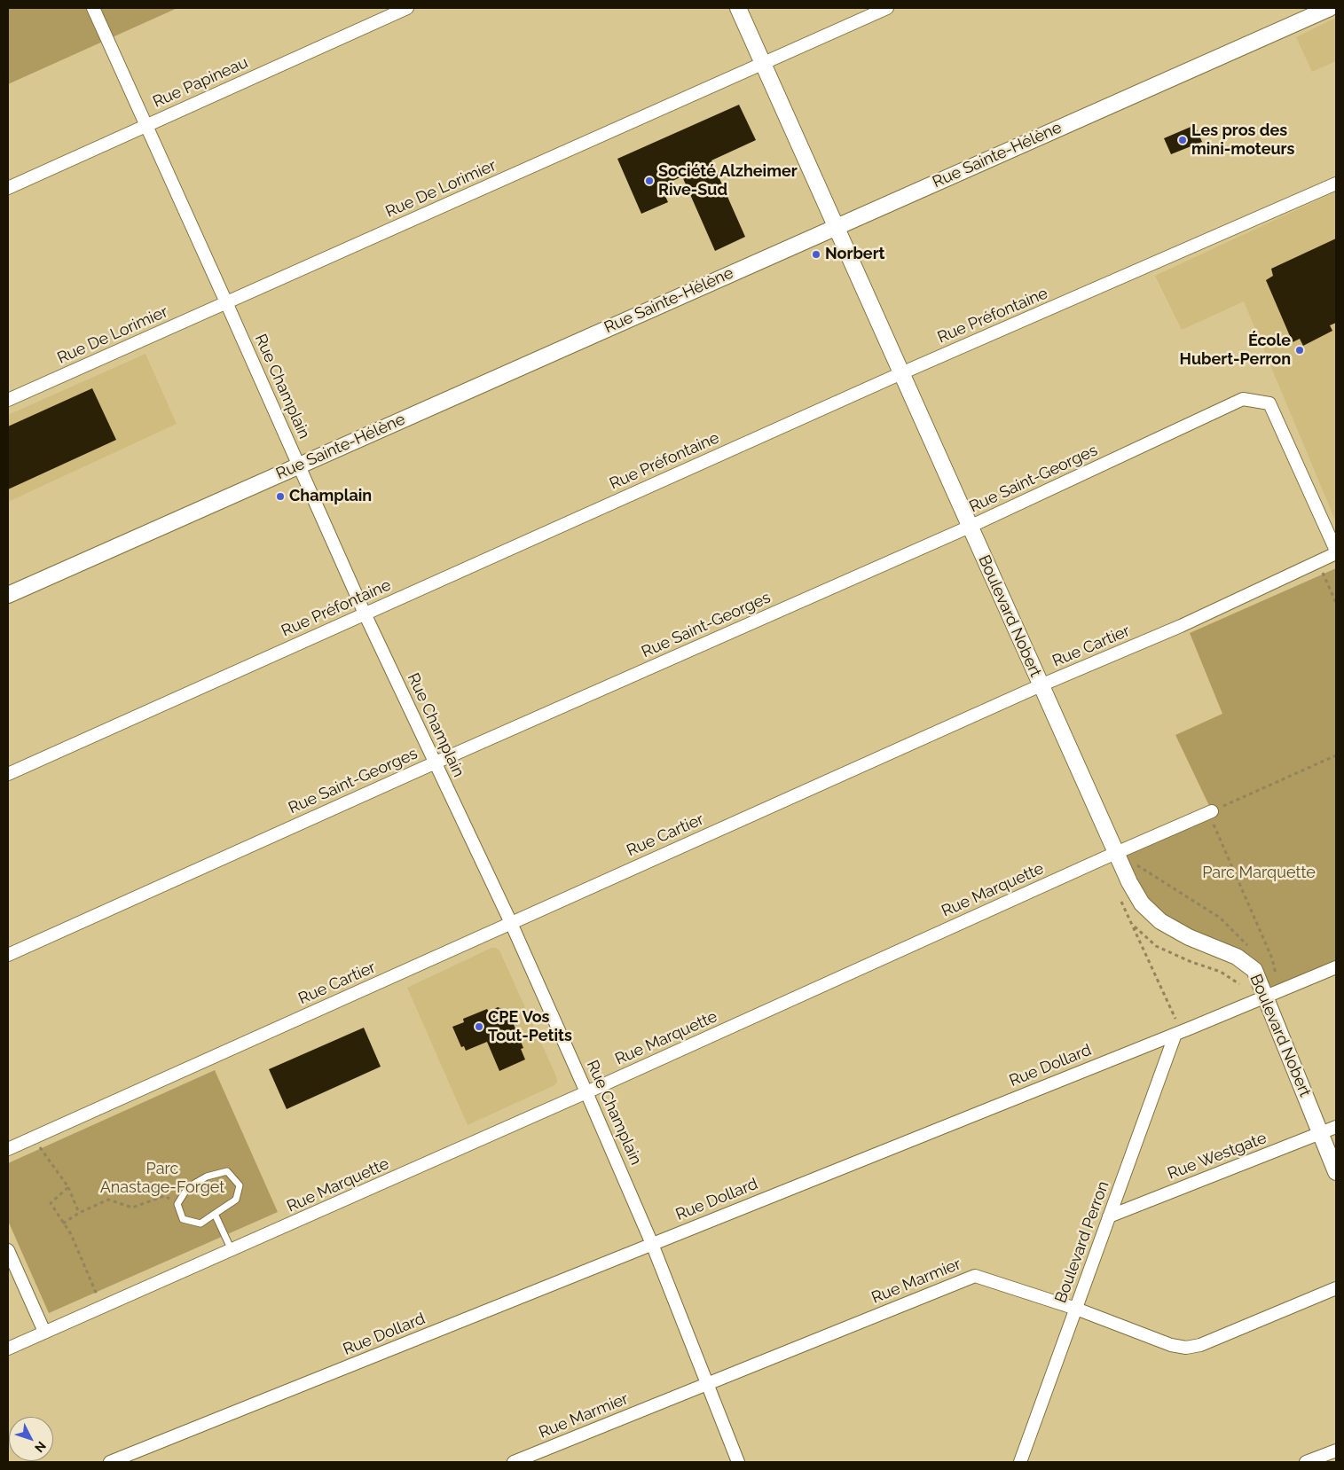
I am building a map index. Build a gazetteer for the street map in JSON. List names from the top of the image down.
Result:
{
  "streets": {
    "street": [
      "Rue Papineau",
      "Rue Sainte-Hélène",
      "Rue De Lorimier",
      "Rue Préfontaine",
      "Rue Champlain",
      "Rue Saint-Georges",
      "Boulevard Nobert",
      "Rue Cartier",
      "Rue Marquette",
      "Rue Dollard",
      "Rue Westgate",
      "Boulevard Perron",
      "Rue Marmier"
    ]
  },
  "crossings": [
    ["Rue Papineau", "Rue Champlain"],
    ["Rue Sainte-Hélène", "Rue Champlain"],
    ["Rue Sainte-Hélène", "Boulevard Nobert"],
    ["Rue De Lorimier", "Rue Champlain"],
    ["Rue De Lorimier", "Boulevard Nobert"],
    ["Rue Préfontaine", "Rue Champlain"],
    ["Rue Préfontaine", "Boulevard Nobert"],
    ["Rue Champlain", "Rue Saint-Georges"],
    ["Rue Champlain", "Rue Cartier"],
    ["Rue Champlain", "Rue Marquette"],
    ["Rue Champlain", "Rue Dollard"],
    ["Rue Champlain", "Rue Marmier"],
    ["Rue Saint-Georges", "Boulevard Nobert"],
    ["Rue Saint-Georges", "Rue Cartier"],
    ["Boulevard Nobert", "Rue Cartier"],
    ["Boulevard Nobert", "Rue Marquette"],
    ["Boulevard Nobert", "Rue Dollard"],
    ["Boulevard Nobert", "Rue Westgate"],
    ["Rue Dollard", "Boulevard Perron"],
    ["Rue Westgate", "Boulevard Perron"],
    ["Boulevard Perron", "Rue Marmier"]
  ],
  "parks": ["Parc Marquette", "Parc Anastage-Forget"],
  "places": [
    "Les pros des mini-moteurs",
    "Société Alzheimer Rive-Sud",
    "Norbert",
    "École Hubert-Perron",
    "Champlain",
    "CPE Vos Tout-Petits"
  ],
  "north": "bottom right"
}
